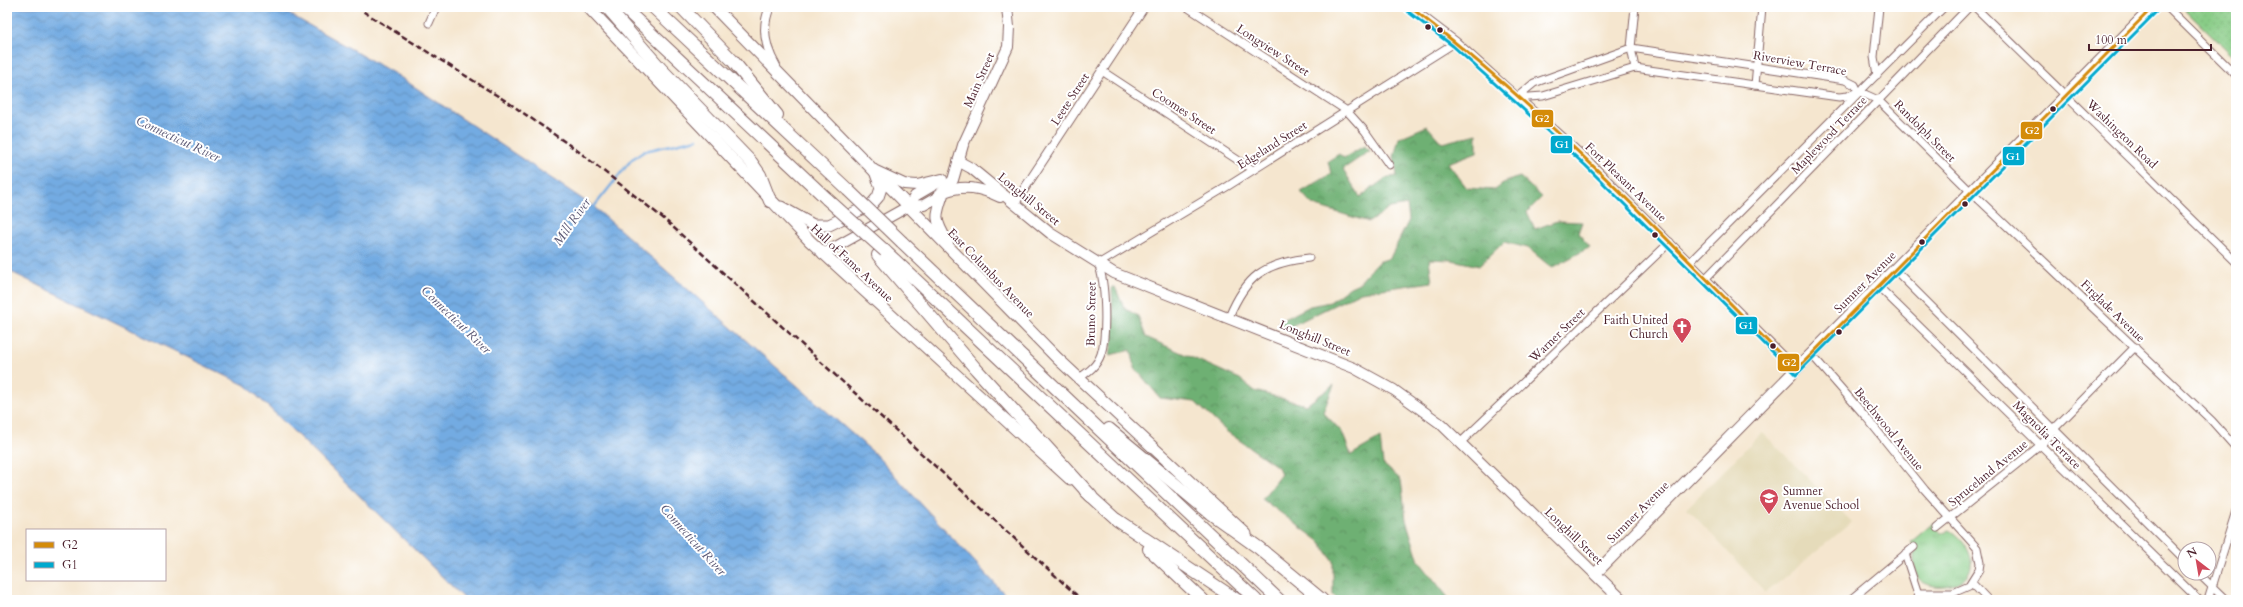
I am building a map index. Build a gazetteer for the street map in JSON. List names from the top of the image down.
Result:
{
  "streets": {
    "main road": [
      "Main Street",
      "Longhill Street",
      "Hall of Fame Avenue",
      "East Columbus Avenue",
      "Sumner Avenue"
    ],
    "street": [
      "Longview Street",
      "Riverview Terrace",
      "Leete Street",
      "Coomes Street",
      "Randolph Street",
      "Washington Road",
      "Maplewood Terrace",
      "Edgeland Street",
      "Fort Pleasant Avenue",
      "Firglade Avenue",
      "Bruno Street",
      "Warner Street",
      "Beechwood Avenue",
      "Magnolia Terrace",
      "Spruceland Avenue"
    ]
  },
  "crossings": [
    ["Longview Street", "Edgeland Street"],
    ["Riverview Terrace", "Randolph Street"],
    ["Riverview Terrace", "Maplewood Terrace"],
    ["Riverview Terrace", "Fort Pleasant Avenue"],
    ["Main Street", "Longhill Street"],
    ["Main Street", "Hall of Fame Avenue"],
    ["Main Street", "East Columbus Avenue"],
    ["Leete Street", "Coomes Street"],
    ["Leete Street", "Longhill Street"],
    ["Coomes Street", "Edgeland Street"],
    ["Randolph Street", "Maplewood Terrace"],
    ["Randolph Street", "Sumner Avenue"],
    ["Randolph Street", "Firglade Avenue"],
    ["Washington Road", "Sumner Avenue"],
    ["Maplewood Terrace", "Fort Pleasant Avenue"],
    ["Edgeland Street", "Fort Pleasant Avenue"],
    ["Edgeland Street", "Longhill Street"],
    ["Edgeland Street", "Bruno Street"],
    ["Fort Pleasant Avenue", "Sumner Avenue"],
    ["Fort Pleasant Avenue", "Warner Street"],
    ["Longhill Street", "Sumner Avenue"],
    ["Longhill Street", "Bruno Street"],
    ["Longhill Street", "Warner Street"],
    ["East Columbus Avenue", "Bruno Street"],
    ["Sumner Avenue", "Firglade Avenue"],
    ["Sumner Avenue", "Beechwood Avenue"],
    ["Sumner Avenue", "Magnolia Terrace"],
    ["Firglade Avenue", "Spruceland Avenue"],
    ["Beechwood Avenue", "Spruceland Avenue"],
    ["Magnolia Terrace", "Spruceland Avenue"]
  ],
  "water": ["Connecticut River", "Mill River"],
  "places": {
    "church": ["Faith United Church"],
    "school or university": ["Sumner Avenue School"]
  },
  "lines": ["transit line G2", "transit line G1"],
  "legend": ["G2", "G1"],
  "scale_bar": "100 m",
  "north": "top left"
}
